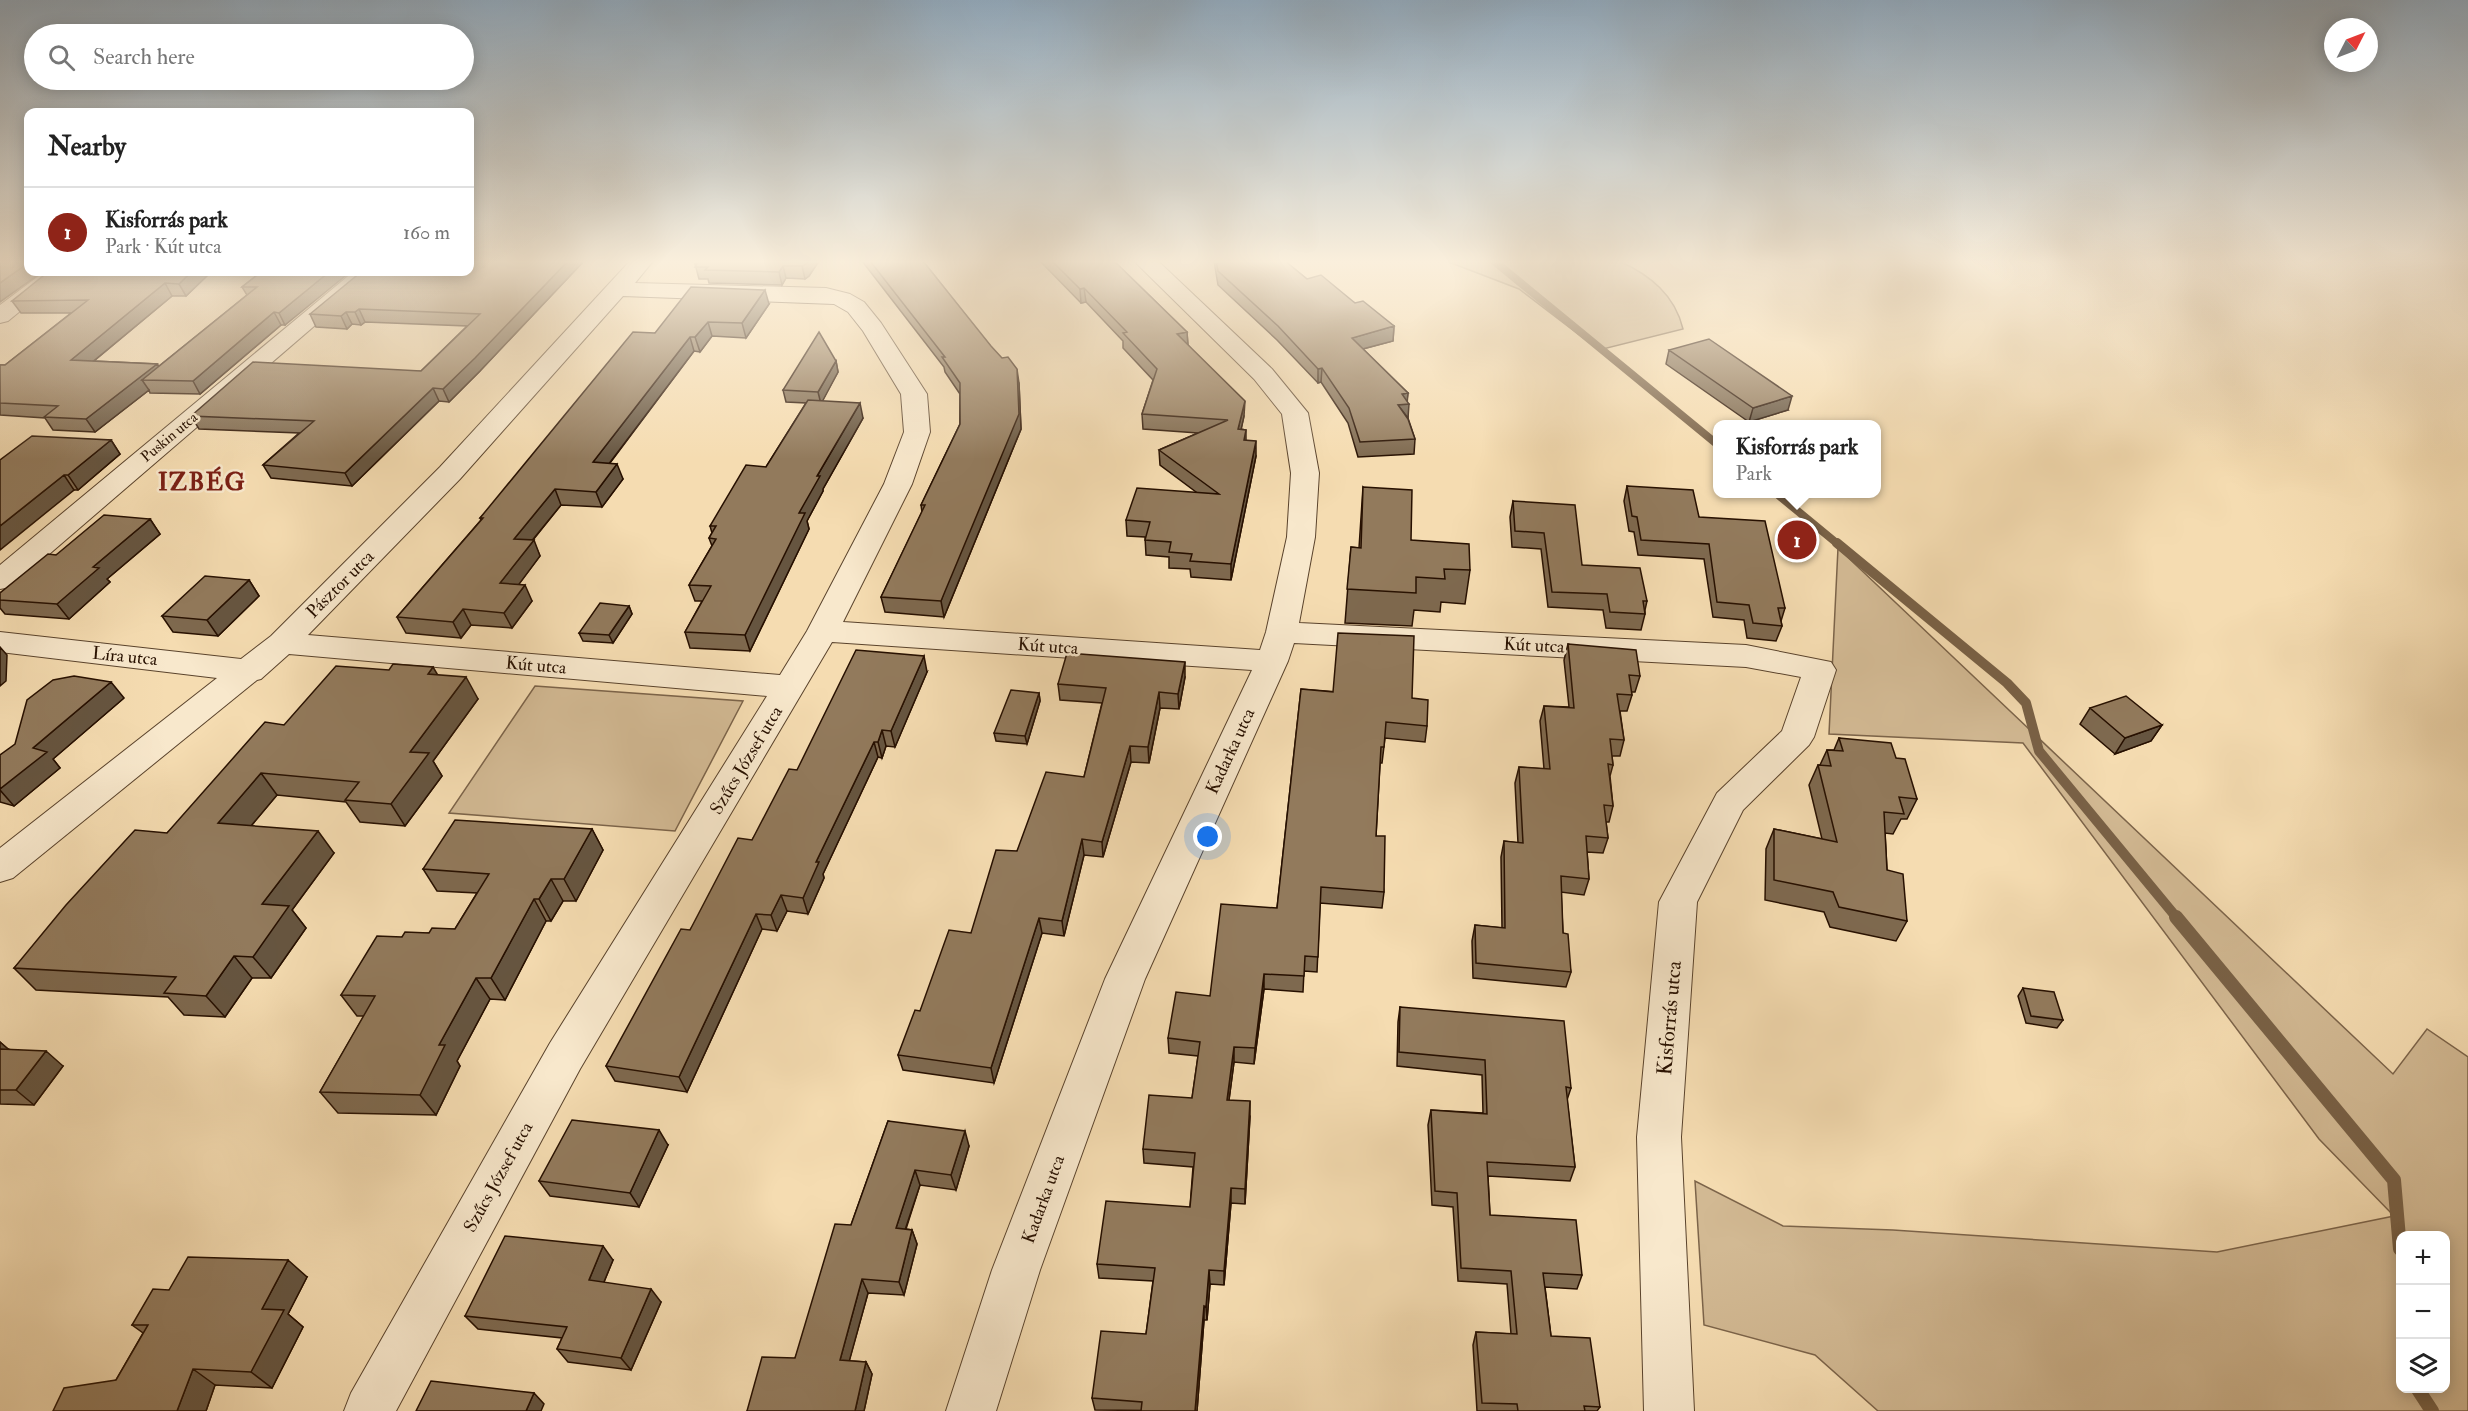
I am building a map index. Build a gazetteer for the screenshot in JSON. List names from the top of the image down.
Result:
{
  "streets": {
    "street": [
      "Puskin utca",
      "Pásztor utca",
      "Kút utca",
      "Líra utca",
      "Kadarka utca",
      "Szűcs József utca",
      "Kisforrás utca"
    ]
  },
  "crossings": [
    ["Pásztor utca", "Kút utca"],
    ["Pásztor utca", "Líra utca"],
    ["Kút utca", "Kadarka utca"],
    ["Kút utca", "Szűcs József utca"],
    ["Kút utca", "Kisforrás utca"]
  ],
  "districts": ["IZBÉG"],
  "north": "top right",
  "page": {
    "search": "Search here",
    "heading": "Nearby",
    "list": [
      {
        "mark": "1",
        "name": "Kisforrás park",
        "note": "Park · Kút utca",
        "value": "160 m"
      }
    ],
    "popup": ["Kisforrás park", "Park"],
    "pins": "1",
    "map_buttons": ["+", "−"]
  }
}
